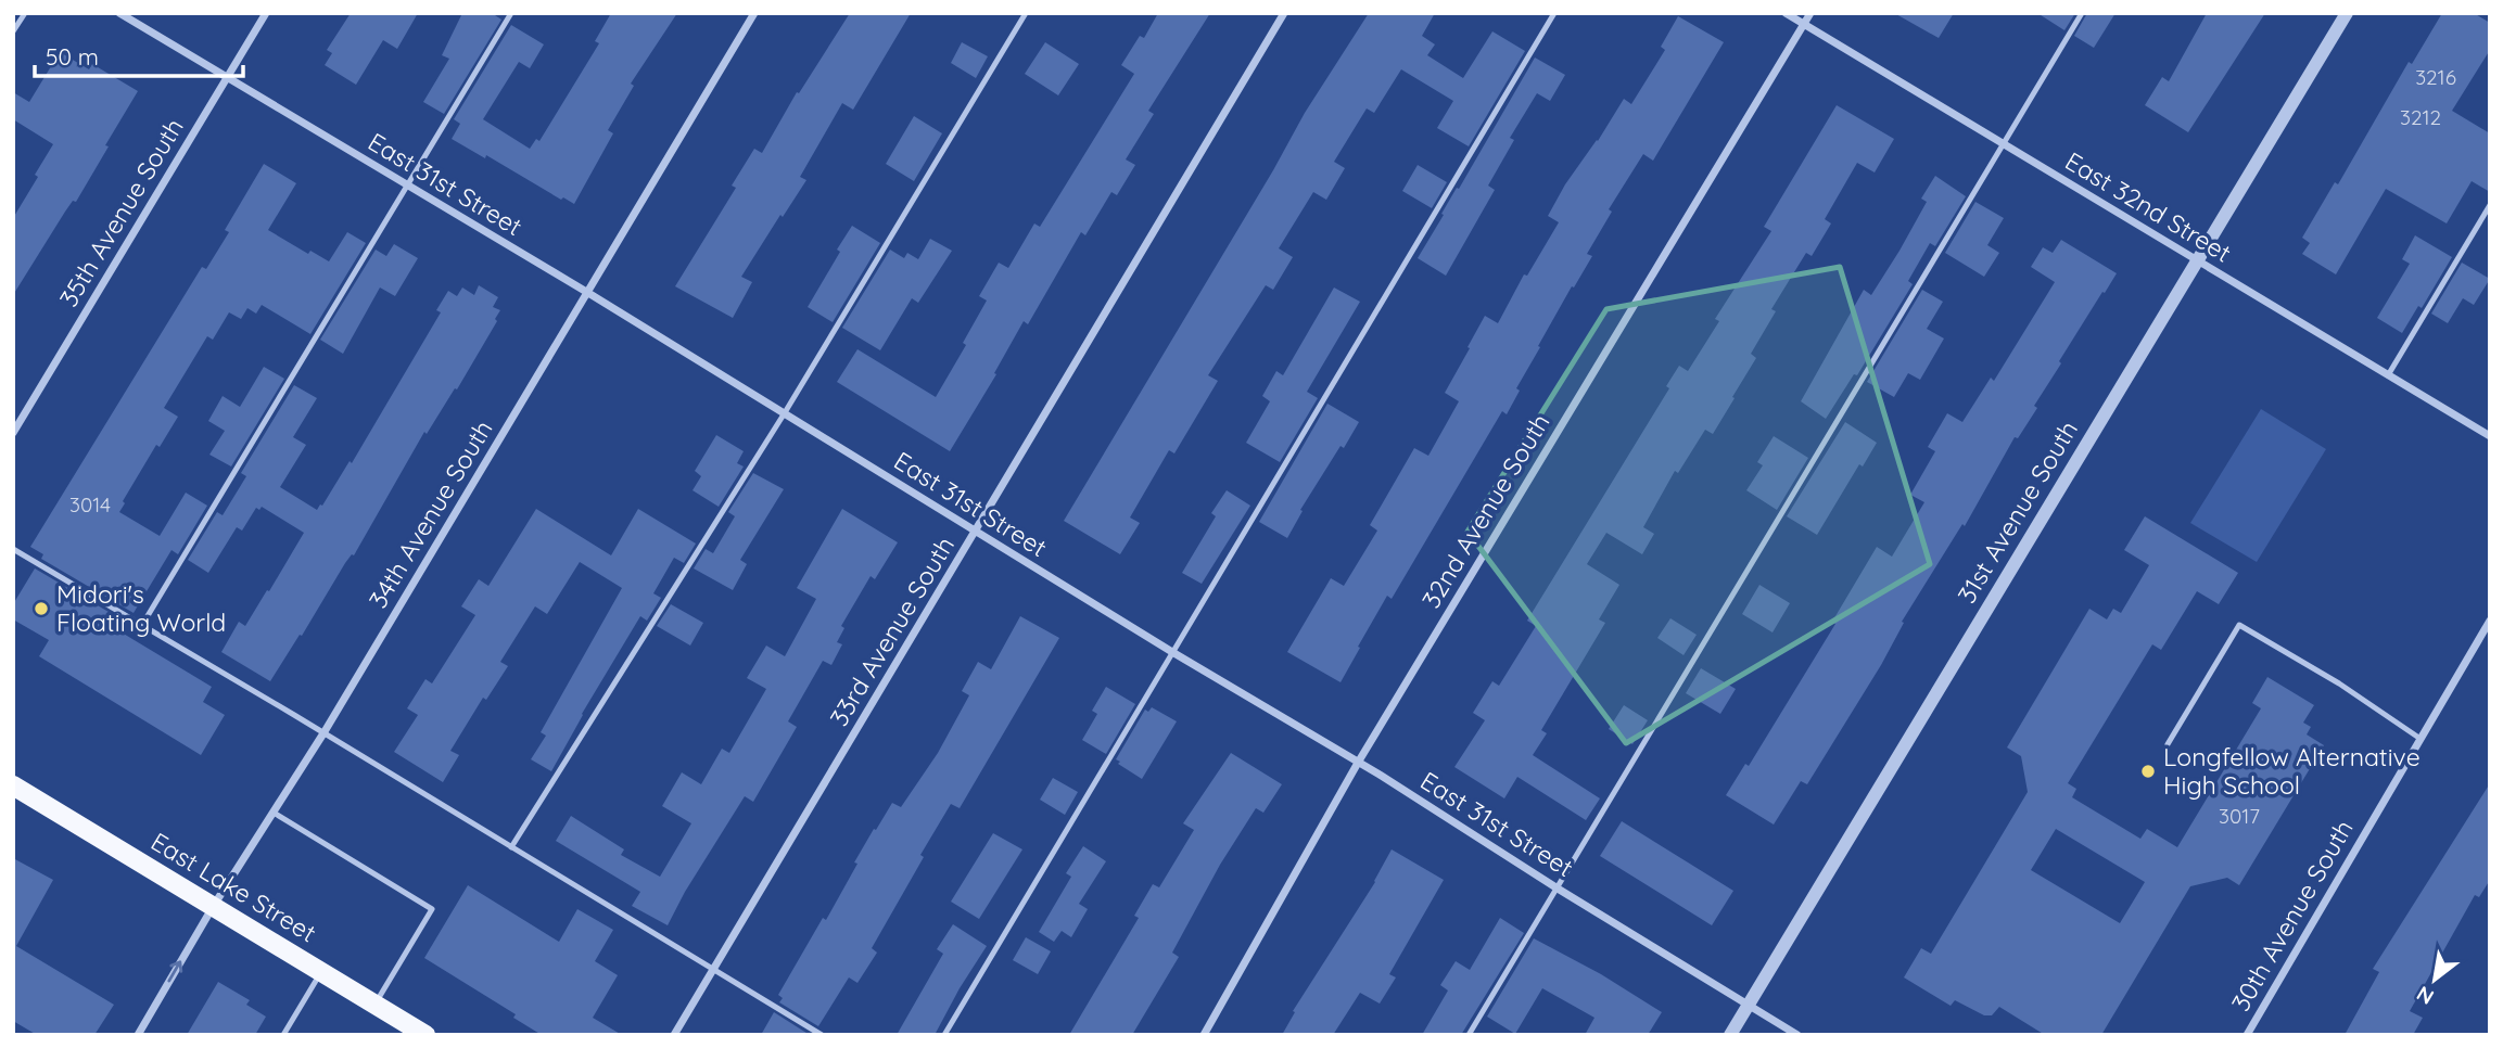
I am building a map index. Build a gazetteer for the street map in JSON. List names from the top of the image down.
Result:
{
  "streets": {
    "main road": ["East Lake Street"],
    "street": [
      "East 31st Street",
      "East 32nd Street",
      "35th Avenue South",
      "32nd Avenue South",
      "31st Avenue South",
      "34th Avenue South",
      "33rd Avenue South",
      "30th Avenue South"
    ]
  },
  "crossings": [
    ["East 31st Street", "35th Avenue South"],
    ["East 31st Street", "32nd Avenue South"],
    ["East 31st Street", "31st Avenue South"],
    ["East 31st Street", "34th Avenue South"],
    ["East 31st Street", "33rd Avenue South"],
    ["East 32nd Street", "32nd Avenue South"],
    ["East 32nd Street", "31st Avenue South"],
    ["34th Avenue South", "East Lake Street"]
  ],
  "places": ["Midori's Floating World", "Longfellow Alternative High School"],
  "house_numbers": [
    "3216",
    "3212",
    "3014",
    "3017"
  ],
  "scale_bar": "50 m",
  "north": "bottom left"
}
